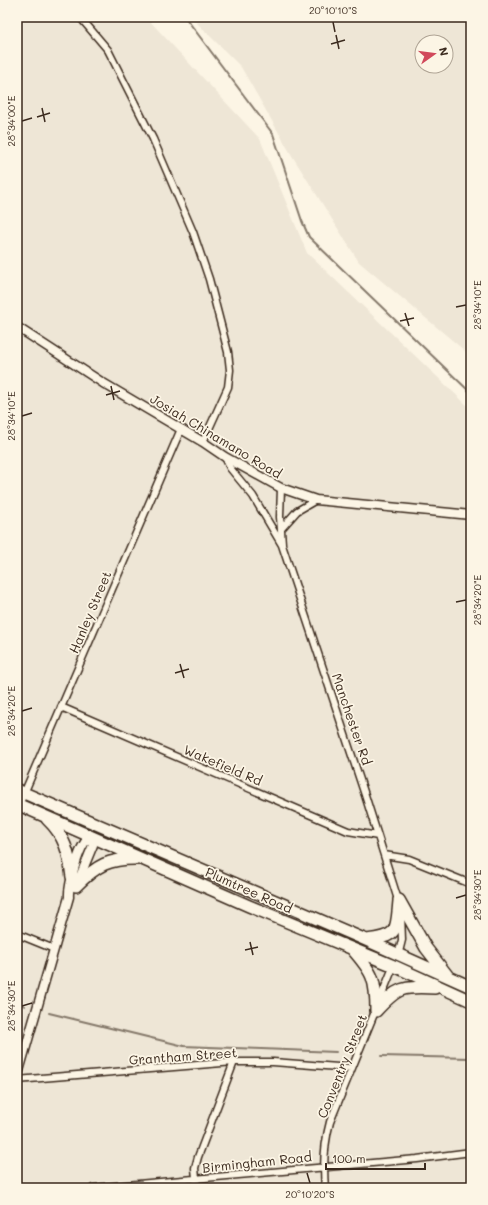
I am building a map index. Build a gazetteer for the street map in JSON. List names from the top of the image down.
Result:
{
  "streets": {
    "highway": ["Plumtree Road"],
    "street": [
      "Josiah Chinamano Road",
      "Hanley Street",
      "Manchester Rd",
      "Wakefield Rd",
      "Grantham Street",
      "Conventry Street",
      "Birmingham Road"
    ]
  },
  "crossings": [
    ["Josiah Chinamano Road", "Hanley Street"],
    ["Hanley Street", "Wakefield Rd"],
    ["Hanley Street", "Plumtree Road"],
    ["Manchester Rd", "Wakefield Rd"],
    ["Manchester Rd", "Plumtree Road"],
    ["Manchester Rd", "Conventry Street"],
    ["Plumtree Road", "Conventry Street"],
    ["Grantham Street", "Conventry Street"],
    ["Conventry Street", "Birmingham Road"]
  ],
  "scale_bar": "100 m",
  "north": "right",
  "coordinates": [
    "20°10'10\"S",
    "28°34'00\"E",
    "28°34'10\"E",
    "28°34'20\"E",
    "28°34'30\"E",
    "20°10'20\"S"
  ]
}
